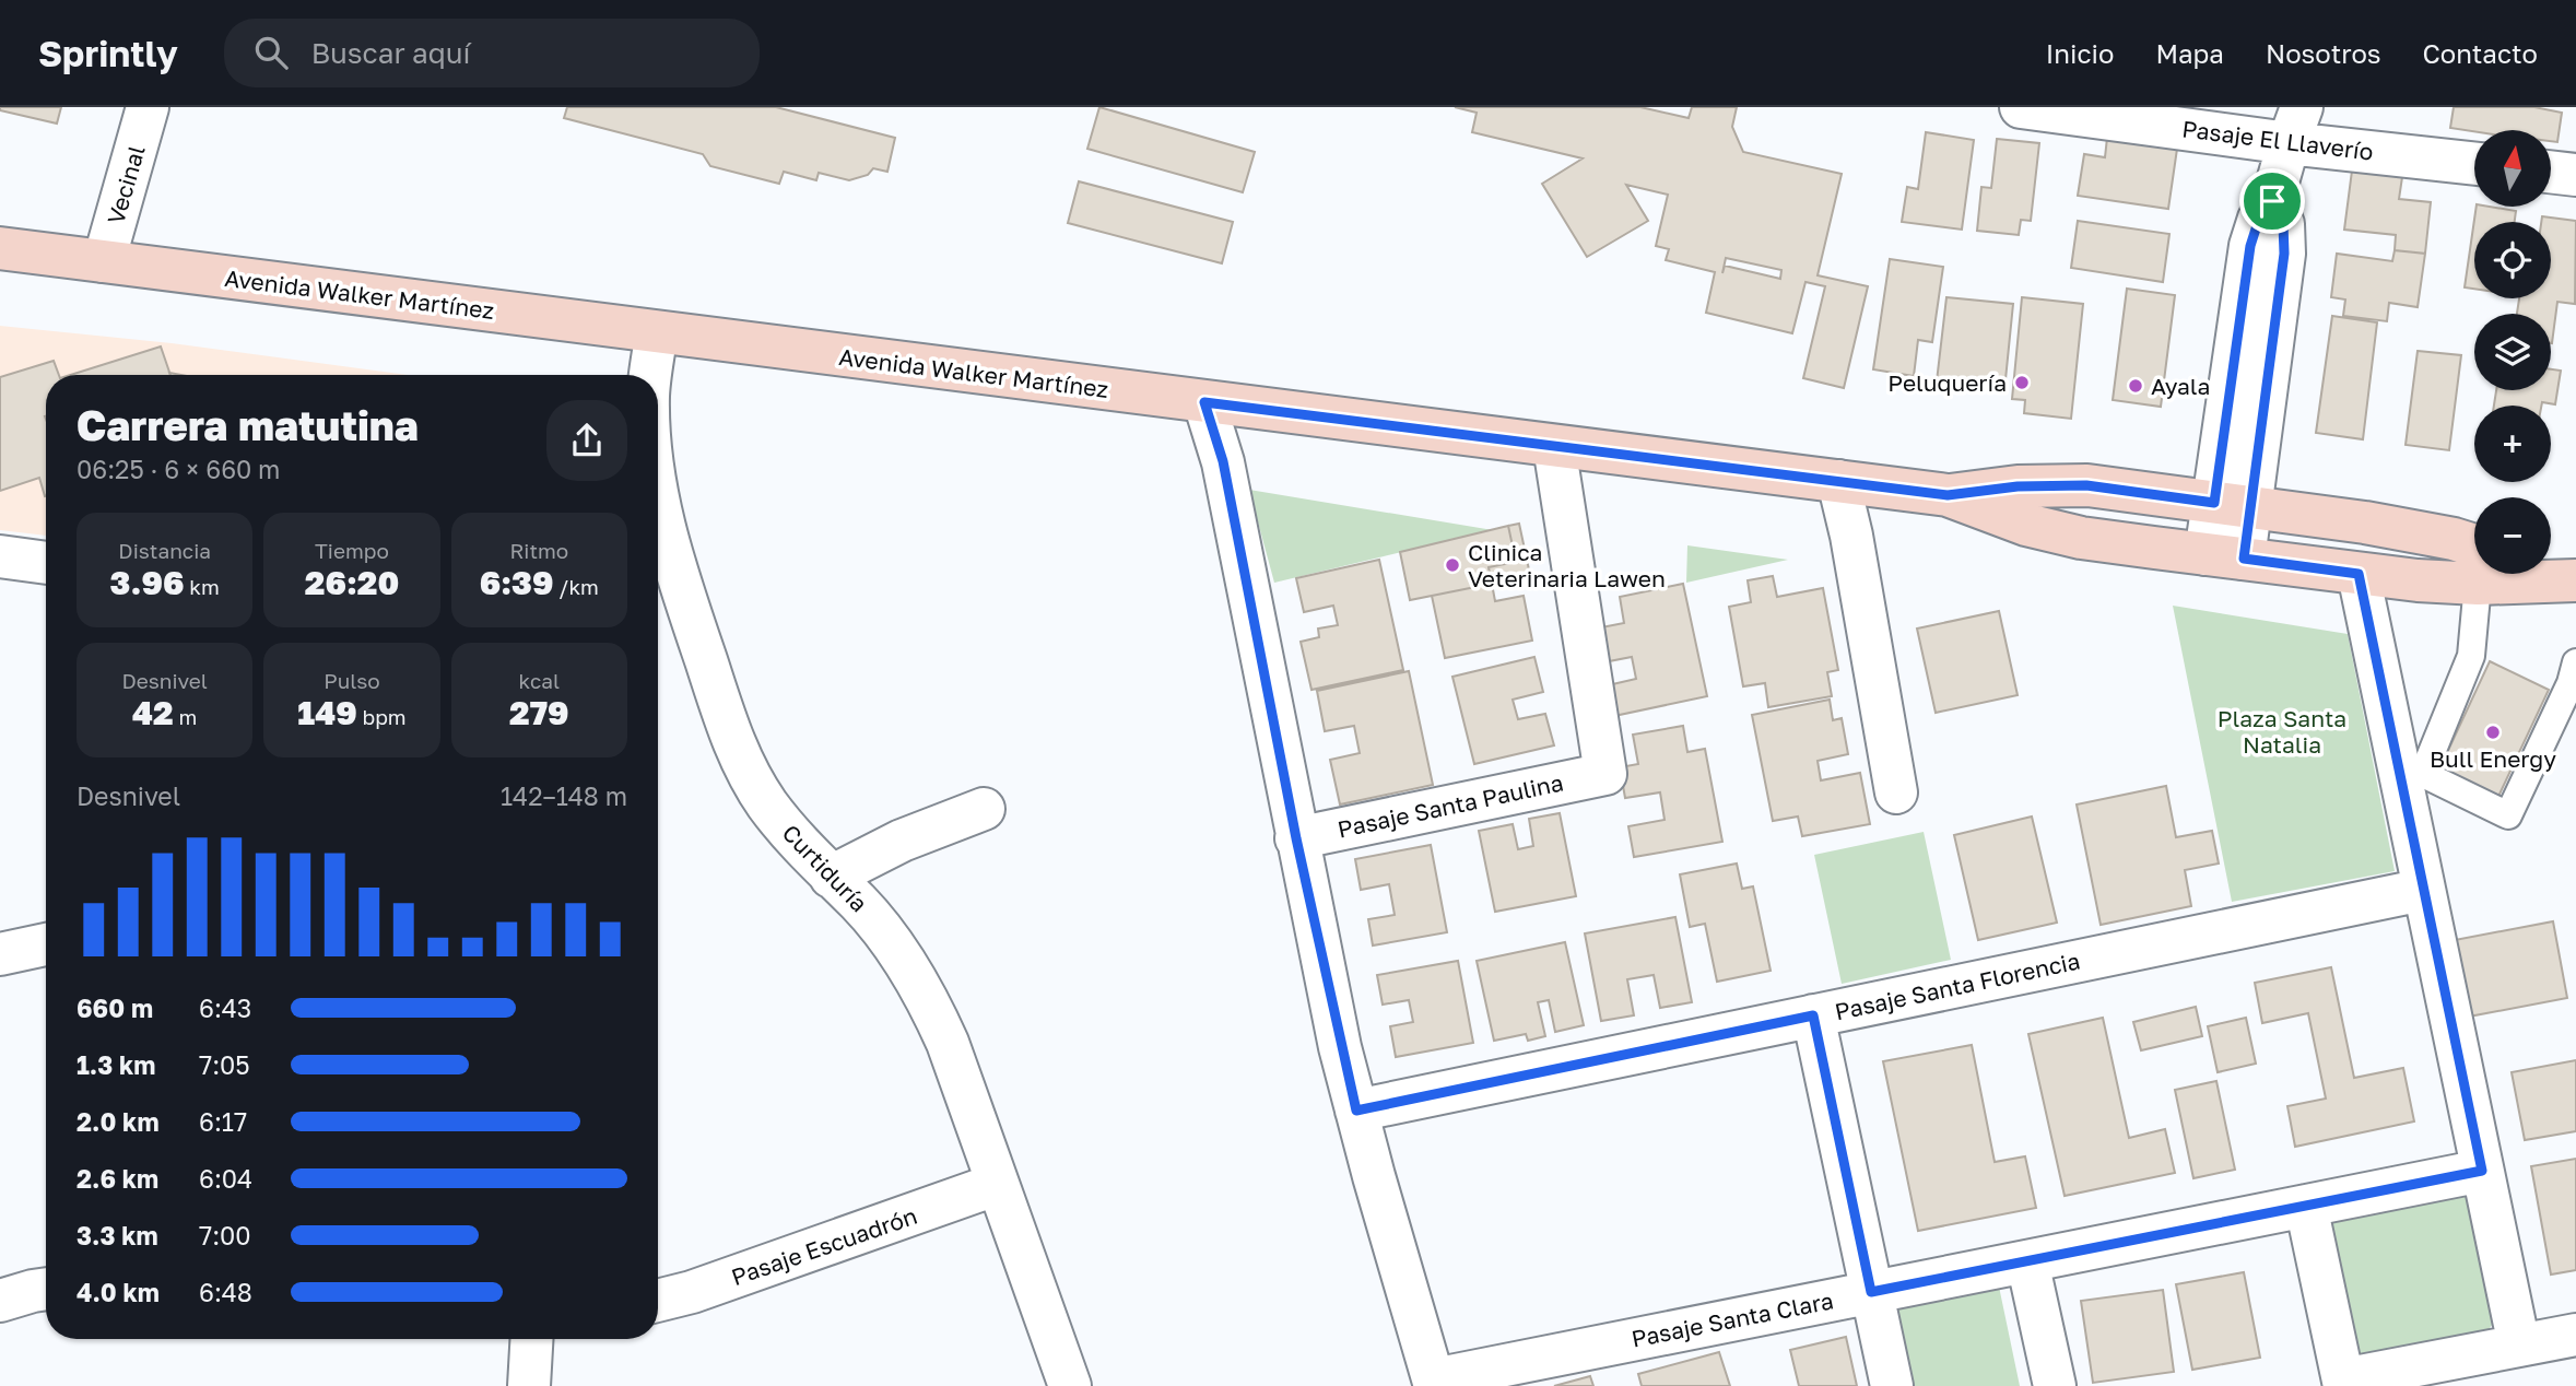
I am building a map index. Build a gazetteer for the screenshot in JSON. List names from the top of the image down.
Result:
{
  "streets": {
    "main road": ["Avenida Walker Martínez"],
    "street": [
      "Pasaje El Llaverío",
      "Vecinal",
      "Pasaje Santa Paulina",
      "Curtiduría",
      "Pasaje Santa Florencia",
      "Pasaje Escuadrón",
      "Pasaje Santa Clara"
    ]
  },
  "crossings": [
    ["Vecinal", "Avenida Walker Martínez"],
    ["Avenida Walker Martínez", "Pasaje Santa Paulina"],
    ["Avenida Walker Martínez", "Curtiduría"],
    ["Curtiduría", "Pasaje Escuadrón"]
  ],
  "parks": ["Plaza Santa Natalia"],
  "places": [
    "Peluquería",
    "Ayala",
    "Clinica Veterinaria Lawen",
    "Bull Energy"
  ],
  "north": "top",
  "page": {
    "header": "Sprintly",
    "search": "Buscar aquí",
    "nav": [
      "Inicio",
      "Mapa",
      "Nosotros",
      "Contacto"
    ],
    "map_buttons": ["+", "−"],
    "heading": ["Carrera matutina", "06:25 · 6 × 660 m"],
    "stats": [
      ["Distancia", "3.96 km"],
      ["Tiempo", "26:20"],
      ["Ritmo", "6:39 /km"],
      ["Desnivel", "42 m"],
      ["Pulso", "149 bpm"],
      ["kcal", "279"]
    ],
    "chart": ["Desnivel", "142–148 m"],
    "list": [
      {
        "name": "660 m",
        "note": "6:43"
      },
      {
        "name": "1.3 km",
        "note": "7:05"
      },
      {
        "name": "2.0 km",
        "note": "6:17"
      },
      {
        "name": "2.6 km",
        "note": "6:04"
      },
      {
        "name": "3.3 km",
        "note": "7:00"
      },
      {
        "name": "4.0 km",
        "note": "6:48"
      }
    ]
  }
}
